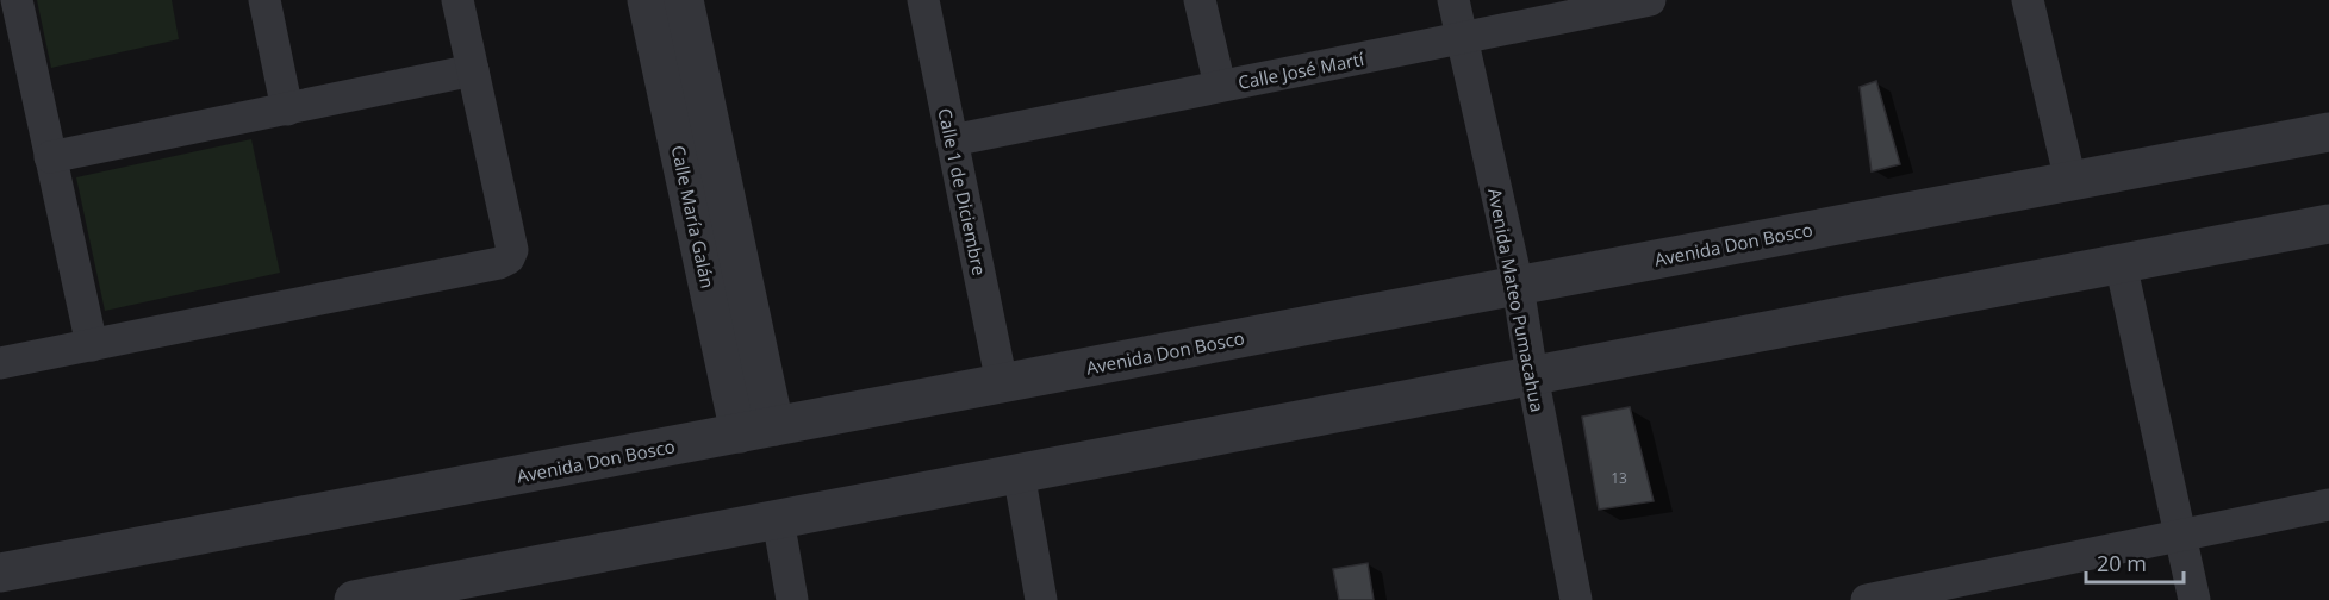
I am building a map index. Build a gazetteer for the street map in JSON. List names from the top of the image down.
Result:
{
  "streets": {
    "street": [
      "Calle José Martí",
      "Calle 1 de Diciembre",
      "Calle María Galán",
      "Avenida Don Bosco",
      "Avenida Mateo Pumacahua"
    ]
  },
  "crossings": [
    ["Calle José Martí", "Calle 1 de Diciembre"],
    ["Calle José Martí", "Avenida Mateo Pumacahua"],
    ["Calle 1 de Diciembre", "Avenida Don Bosco"],
    ["Calle María Galán", "Avenida Don Bosco"],
    ["Avenida Don Bosco", "Avenida Mateo Pumacahua"]
  ],
  "house_numbers": ["13"],
  "scale_bar": "20 m"
}
